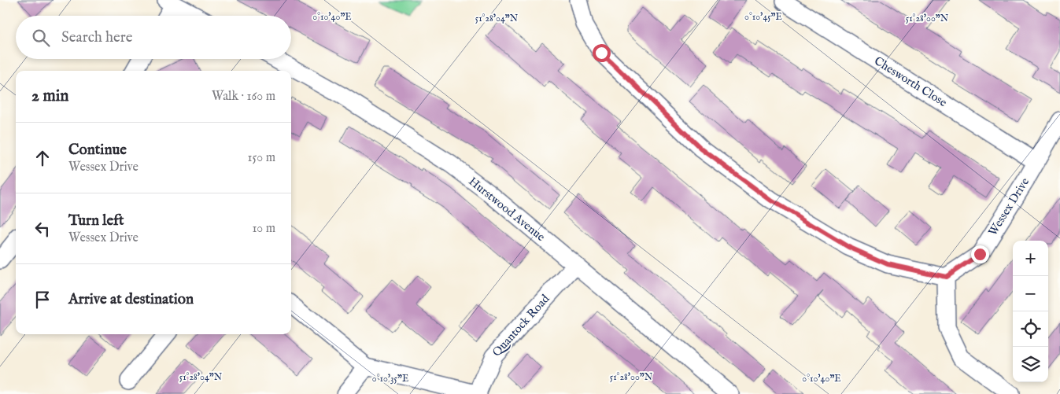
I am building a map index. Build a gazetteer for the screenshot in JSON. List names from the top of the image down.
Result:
{
  "streets": {
    "street": [
      "Chesworth Close",
      "Wessex Drive",
      "Hurstwood Avenue",
      "Quantock Road"
    ]
  },
  "crossings": [
    ["Chesworth Close", "Wessex Drive"],
    ["Hurstwood Avenue", "Quantock Road"]
  ],
  "page": {
    "search": "Search here",
    "heading": ["2 min", "Walk · 160 m"],
    "list": [
      ["Continue", "Wessex Drive", "150 m"],
      ["Turn left", "Wessex Drive", "10 m"],
      "Arrive at destination"
    ],
    "map_buttons": ["+", "−"]
  },
  "coordinates": [
    "0°10'40\"E",
    "0°10'45\"E",
    "51°28'04\"N",
    "51°28'00\"N",
    "0°10'35\"E"
  ]
}
